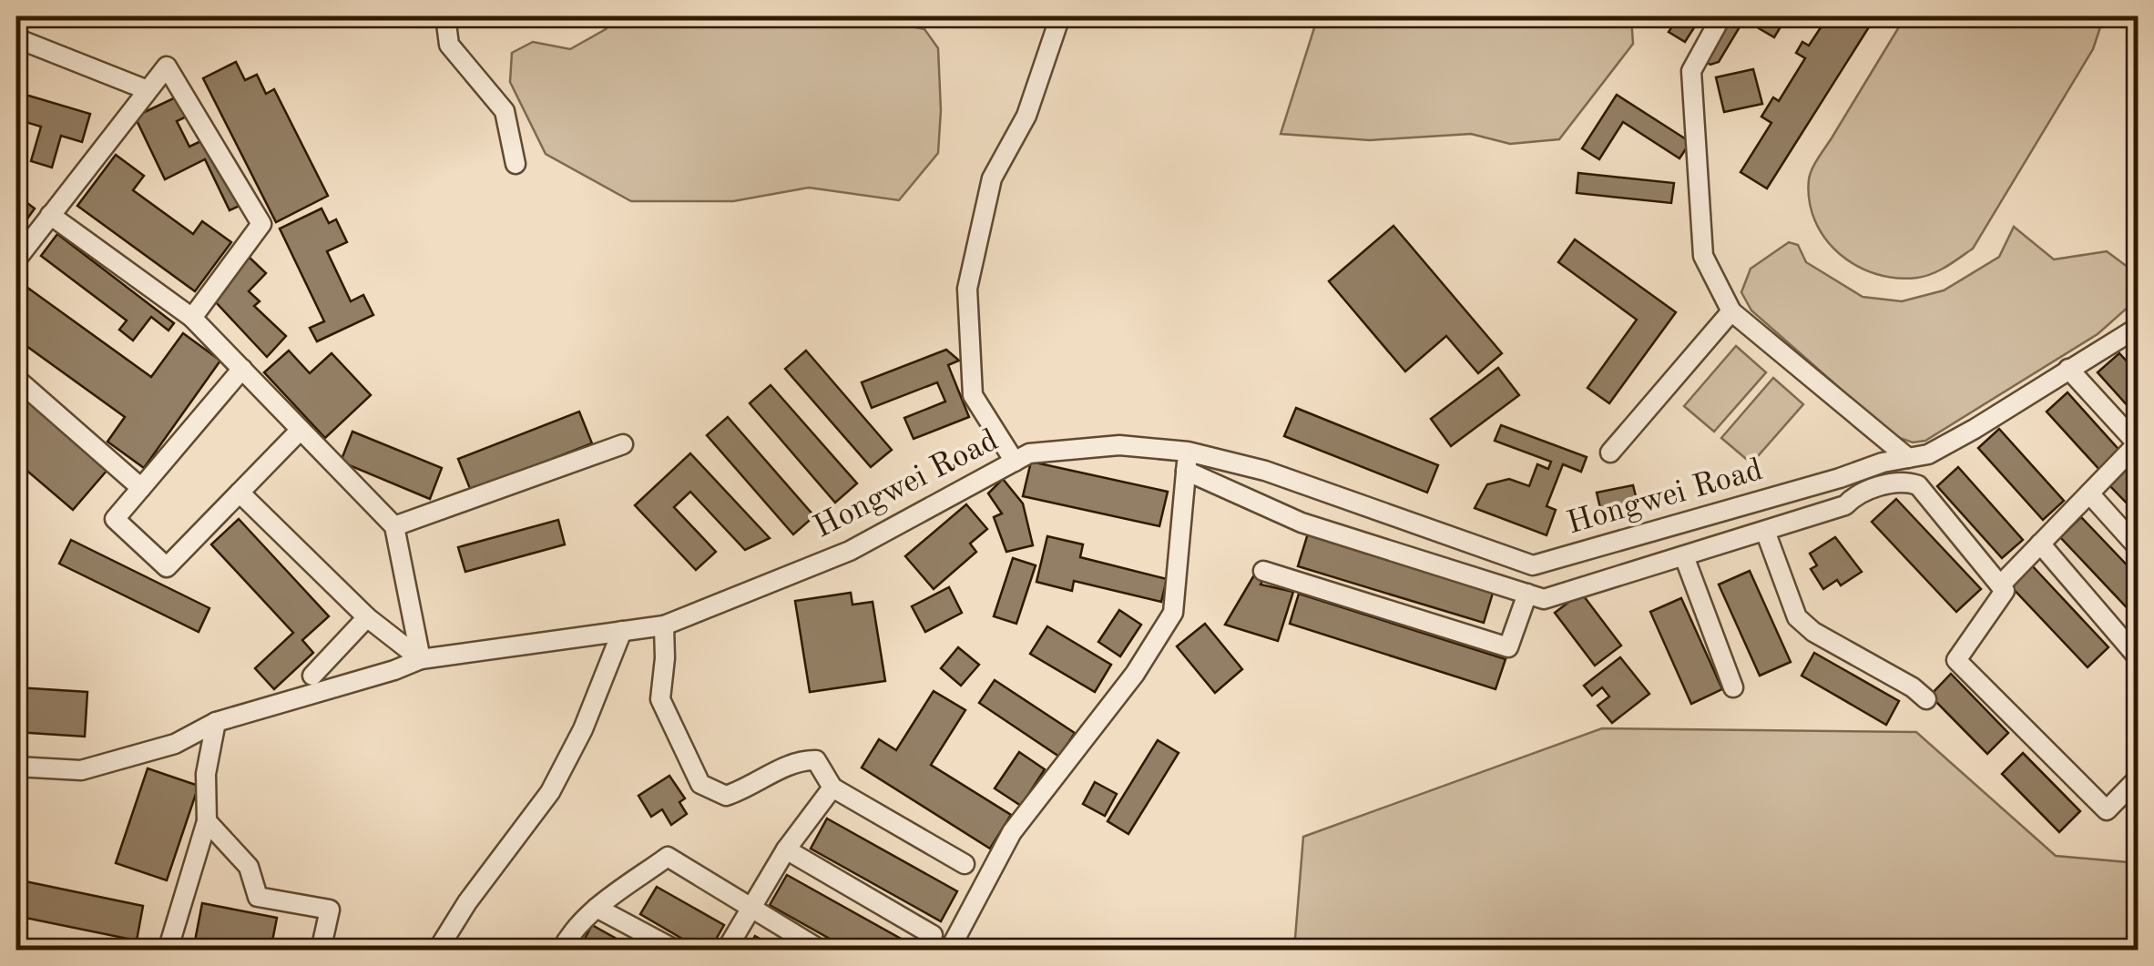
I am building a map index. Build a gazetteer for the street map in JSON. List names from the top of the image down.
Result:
{
  "streets": {
    "street": ["Hongwei Road"]
  }
}
